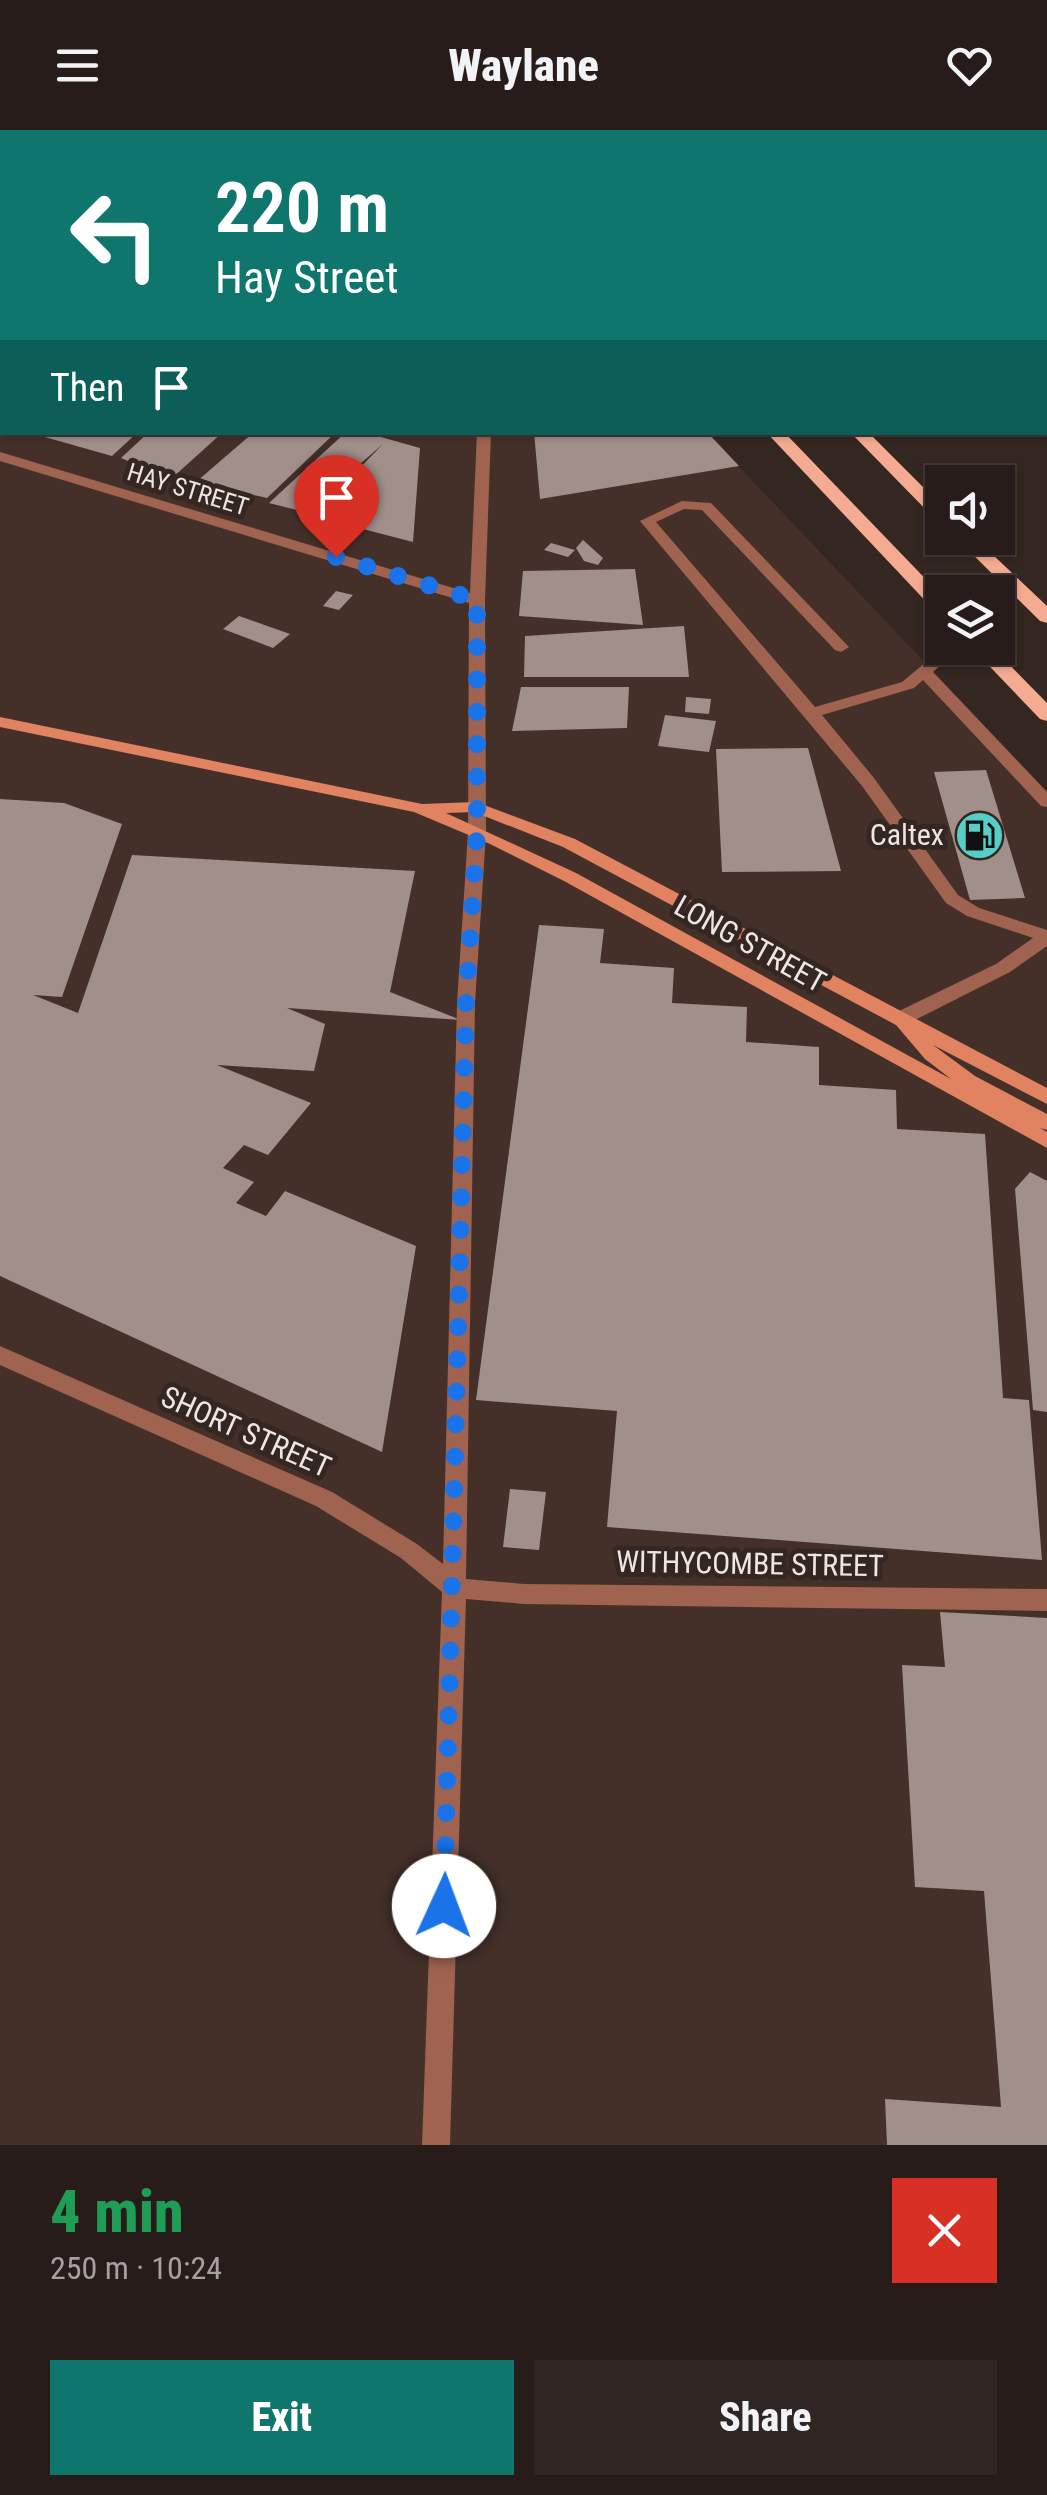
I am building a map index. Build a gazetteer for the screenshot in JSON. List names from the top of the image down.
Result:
{
  "streets": {
    "main road": ["LONG STREET"],
    "street": ["HAY STREET", "SHORT STREET", "WITHYCOMBE STREET"]
  },
  "crossings": [
    ["SHORT STREET", "WITHYCOMBE STREET"]
  ],
  "places": {
    "fuel station": ["Caltex"]
  },
  "page": {
    "header": "Waylane",
    "turn": ["220 m", "Hay Street"],
    "then": "Then",
    "heading": ["4 min", "250 m · 10:24"],
    "buttons": ["Exit", "Share"]
  }
}
